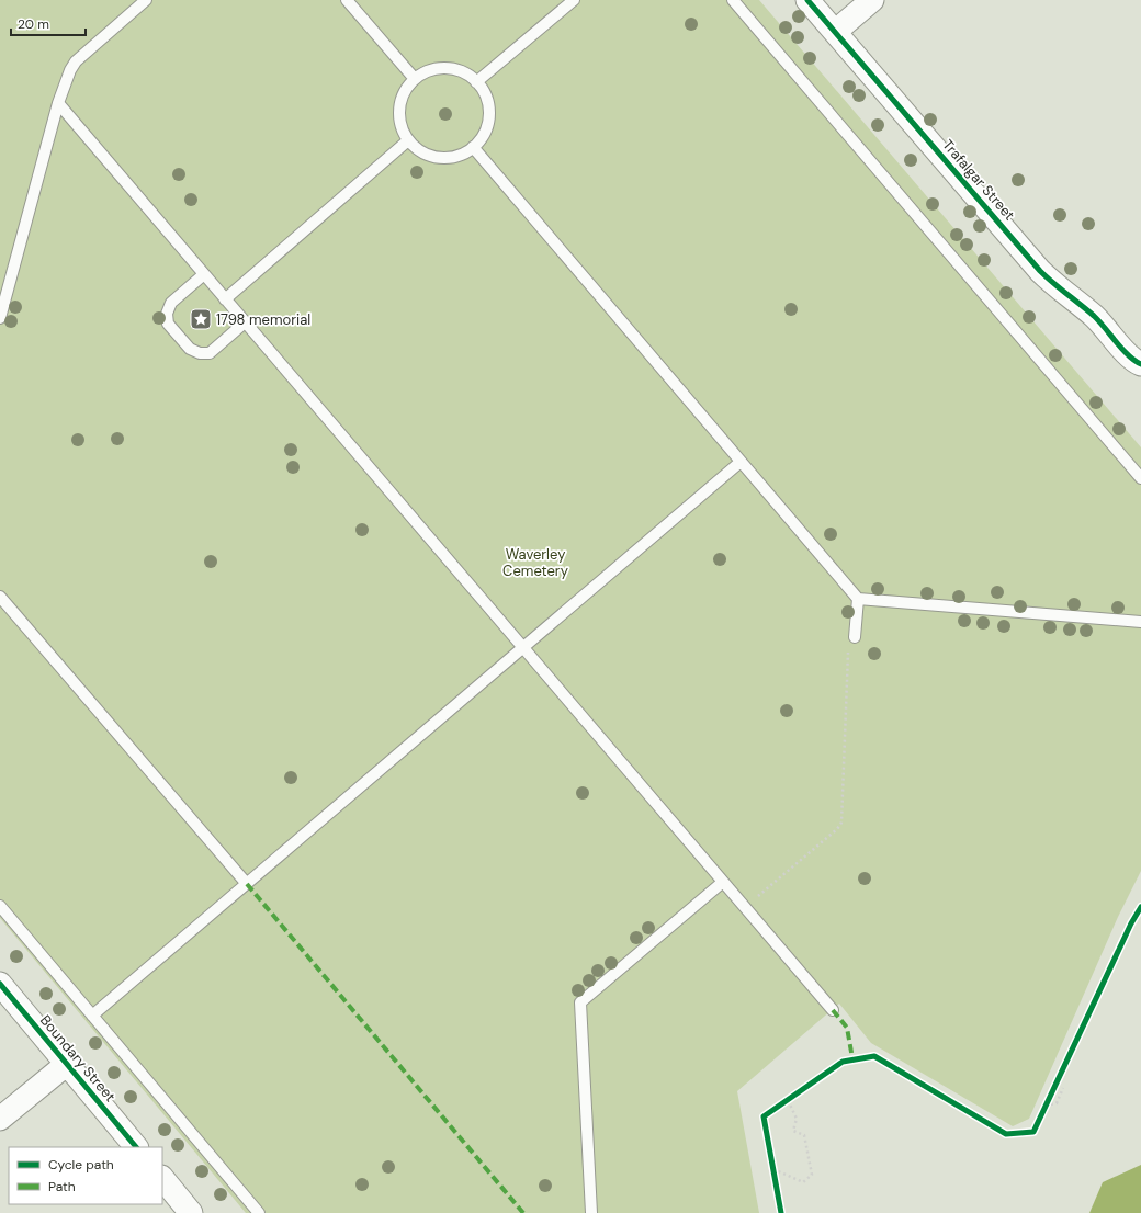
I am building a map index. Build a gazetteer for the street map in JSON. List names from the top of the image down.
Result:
{
  "streets": {
    "street": ["Trafalgar Street", "Boundary Street"]
  },
  "parks": ["Waverley Cemetery"],
  "places": {
    "place": ["1798 memorial"]
  },
  "legend": ["Cycle path", "Path"],
  "scale_bar": "20 m"
}
